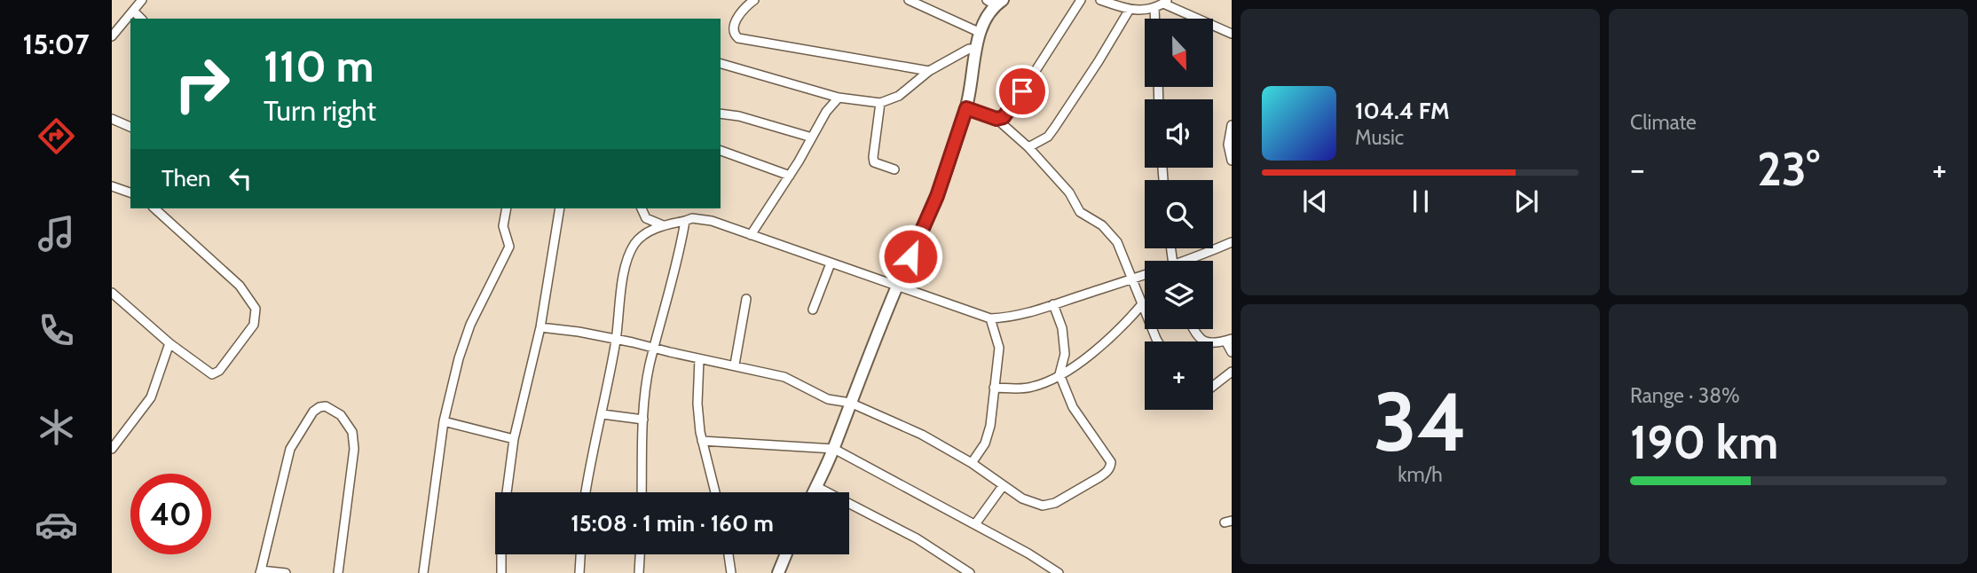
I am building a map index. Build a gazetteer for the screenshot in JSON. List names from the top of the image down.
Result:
{
  "north": "bottom",
  "page": {
    "tabs": "15:07",
    "tile": [
      "Climate",
      ["34", "km/h"],
      ["Range · 38%", "190 km"]
    ],
    "map_buttons": "+",
    "turn": ["110 m", "Turn right"],
    "song": ["104.4 FM", "Music"],
    "heat": ["−", "23°", "+"],
    "then": "Then",
    "limit": "40",
    "trip": "15:08 · 1 min · 160 m"
  }
}
